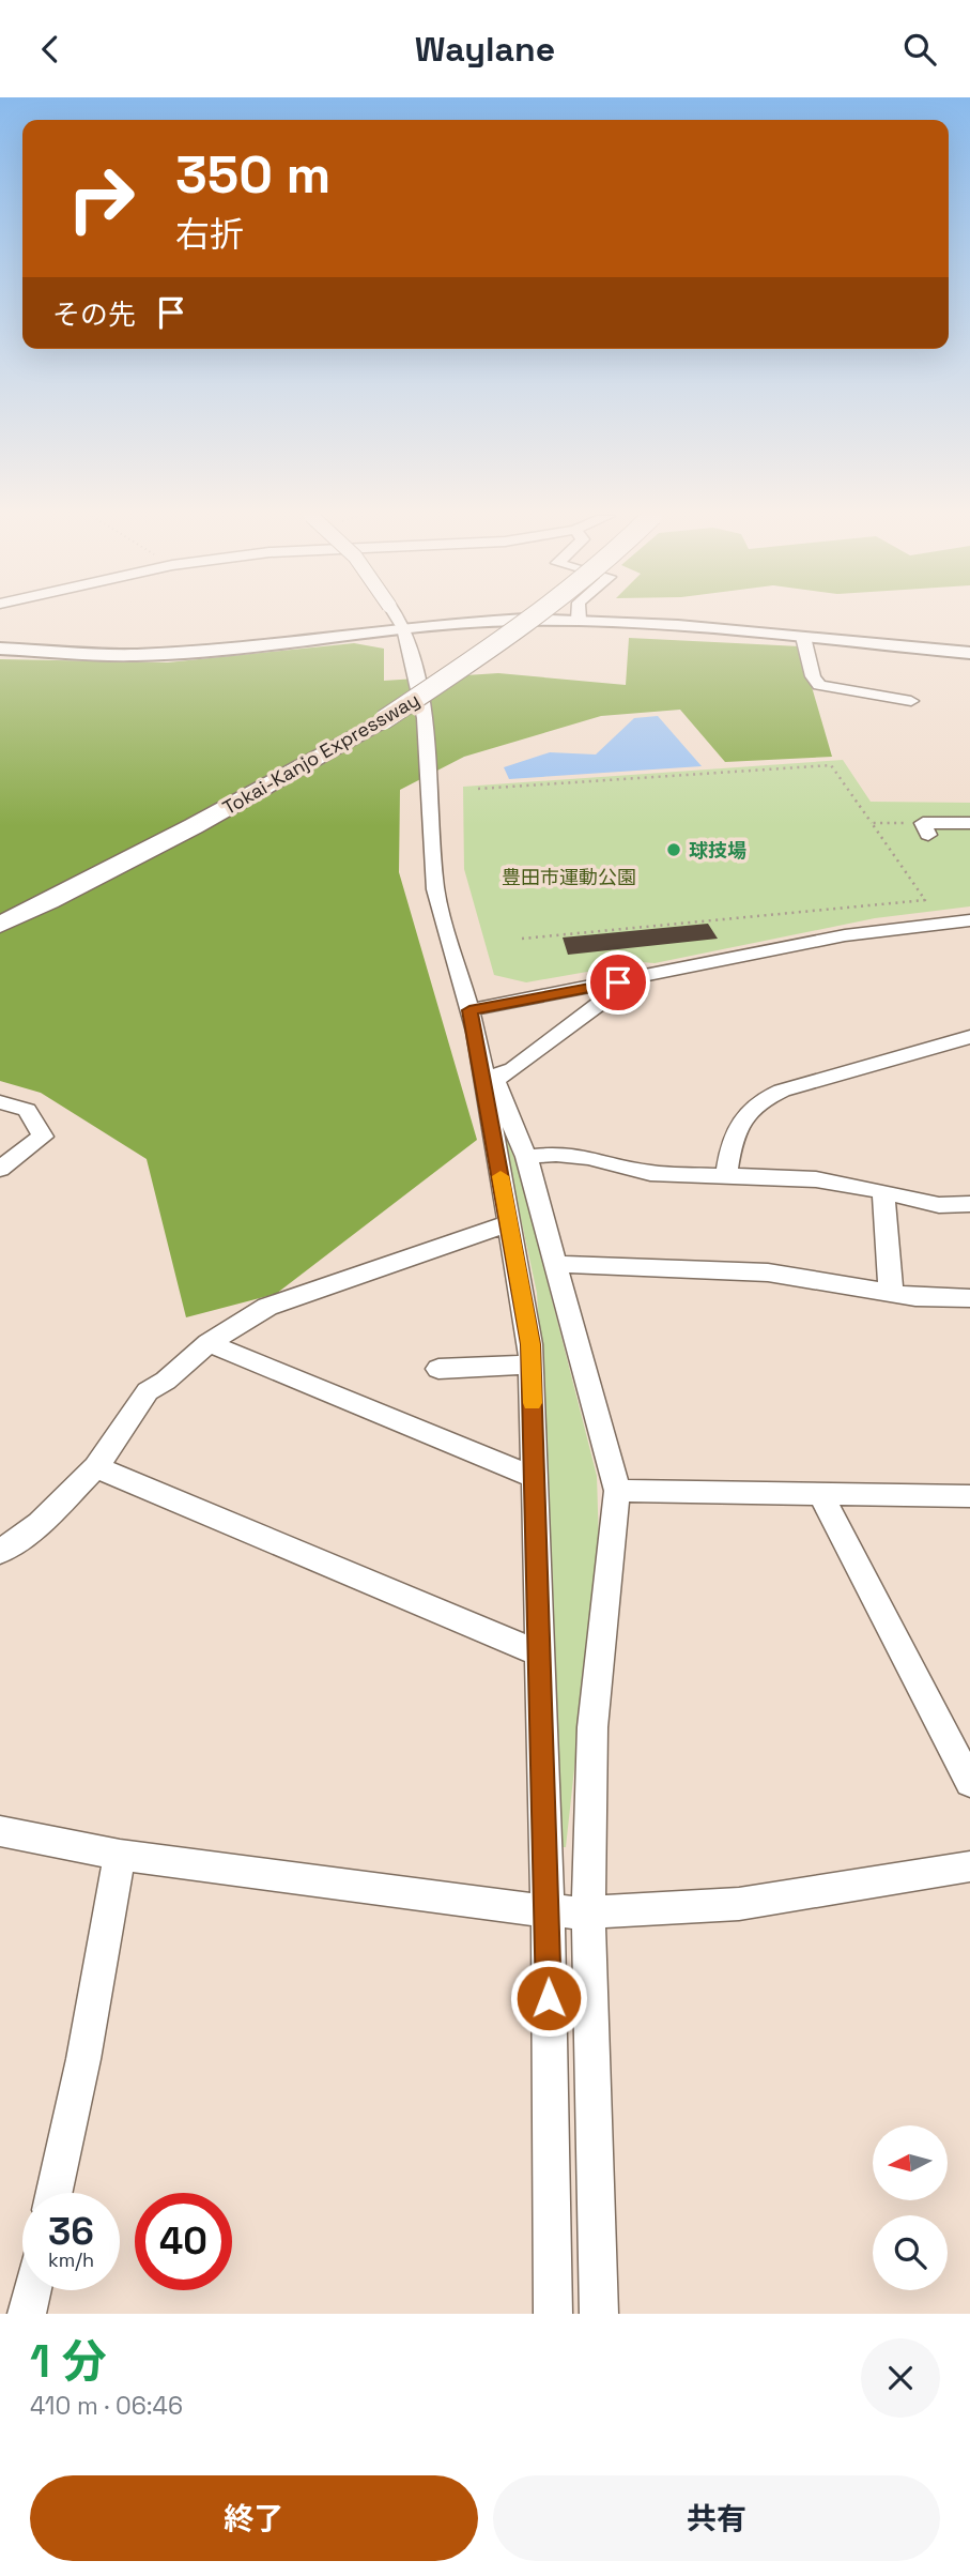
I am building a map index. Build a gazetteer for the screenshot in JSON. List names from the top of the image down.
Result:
{
  "streets": {
    "highway": ["Tokai-Kanjo Expressway"]
  },
  "parks": ["豊田市運動公園"],
  "places": ["球技場"],
  "north": "left",
  "page": {
    "header": "Waylane",
    "turn": ["350 m", "右折"],
    "then": "その先",
    "speed": "36 km/h",
    "limit": "40",
    "heading": ["1 分", "410 m · 06:46"],
    "buttons": ["終了", "共有"]
  }
}
